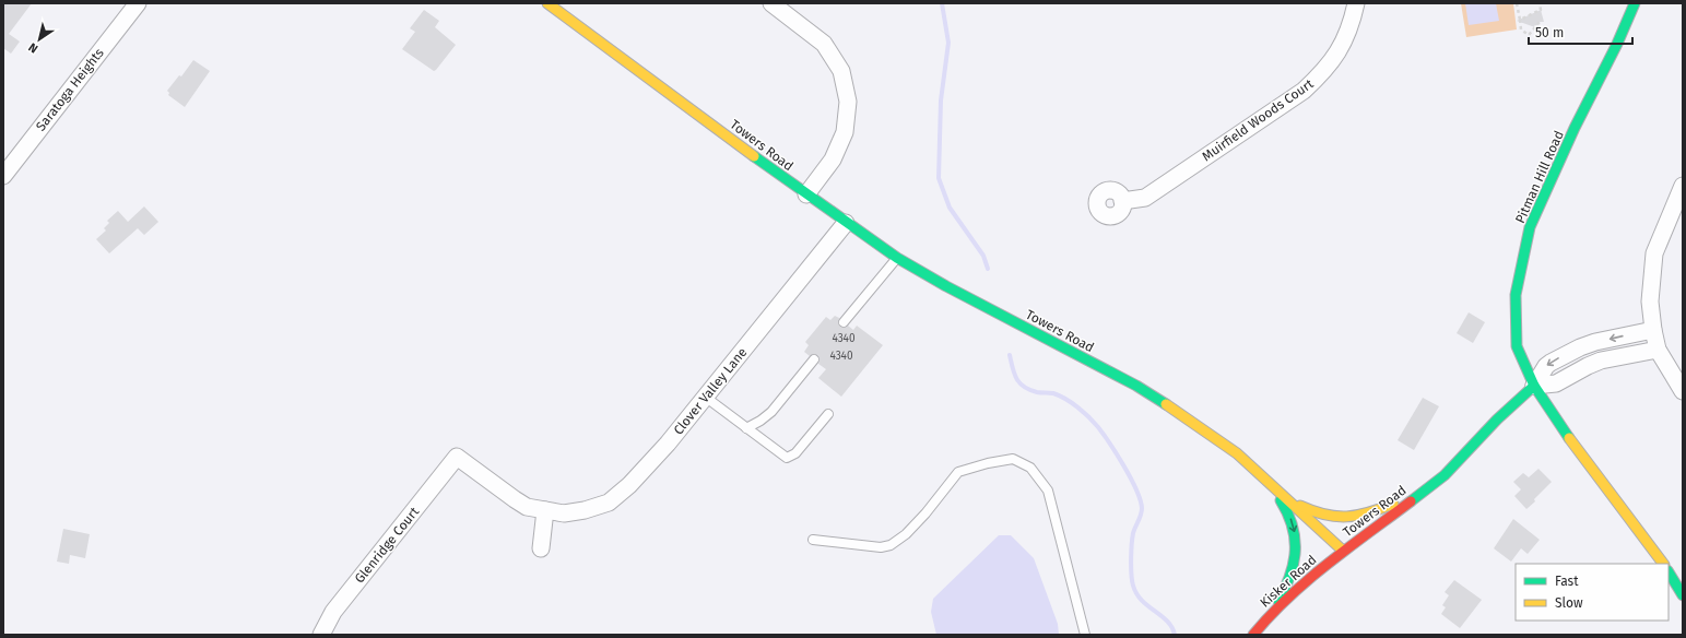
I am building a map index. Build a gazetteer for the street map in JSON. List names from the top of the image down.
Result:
{
  "streets": {
    "main road": ["Towers Road", "Pitman Hill Road", "Kisker Road"],
    "street": [
      "Saratoga Heights",
      "Muirfield Woods Court",
      "Clover Valley Lane",
      "Glenridge Court"
    ]
  },
  "crossings": [
    ["Towers Road", "Pitman Hill Road"],
    ["Towers Road", "Clover Valley Lane"],
    ["Towers Road", "Kisker Road"],
    ["Clover Valley Lane", "Glenridge Court"]
  ],
  "house_numbers": ["4340", "4340"],
  "legend": ["Fast", "Slow"],
  "scale_bar": "50 m",
  "north": "bottom left"
}
